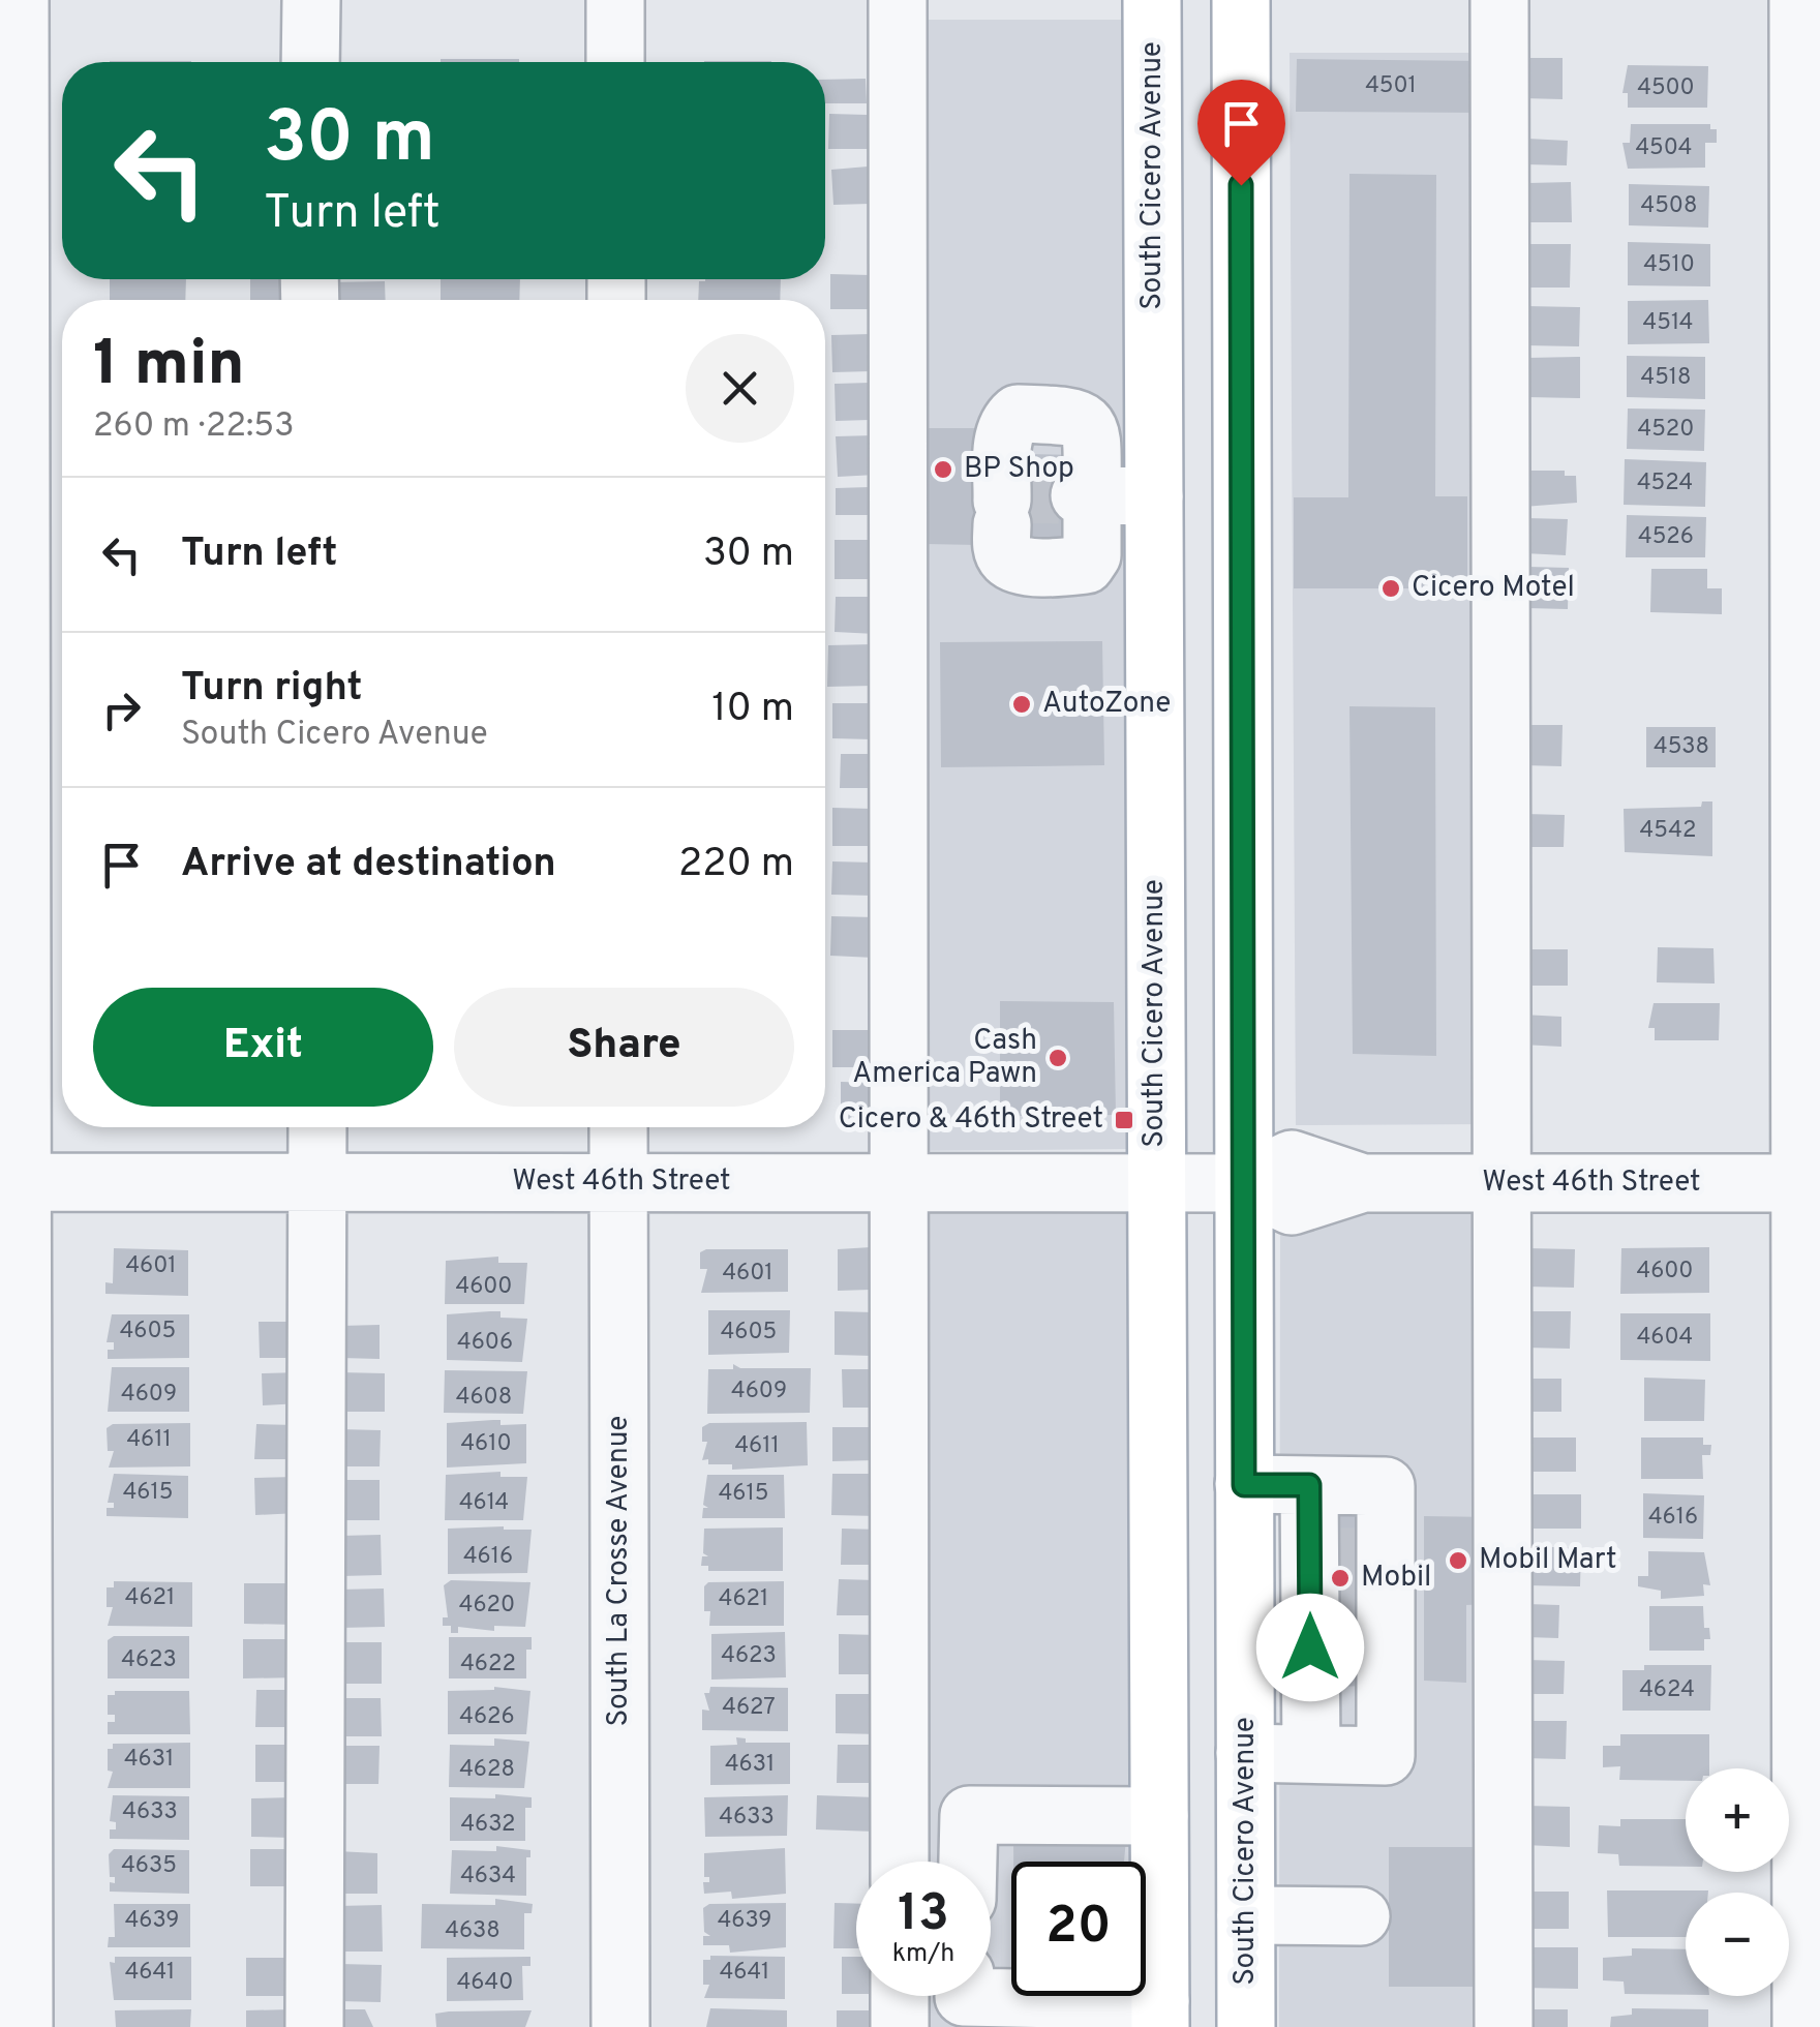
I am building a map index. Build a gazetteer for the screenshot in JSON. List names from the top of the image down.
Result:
{
  "streets": {
    "main road": ["South Cicero Avenue"],
    "street": ["West 46th Street", "South La Crosse Avenue"]
  },
  "crossings": [
    ["South Cicero Avenue", "West 46th Street"],
    ["West 46th Street", "South La Crosse Avenue"]
  ],
  "places": {
    "other": [
      "BP Shop",
      "Cicero Motel",
      "AutoZone",
      "Cash America Pawn",
      "Mobil Mart",
      "Mobil"
    ],
    "transit": ["Cicero & 46th Street"]
  },
  "house_numbers": [
    "4501",
    "4500",
    "4504",
    "4508",
    "4510",
    "4514",
    "4518",
    "4520",
    "4524",
    "4526",
    "4538",
    "4542",
    "4601",
    "4600",
    "4601",
    "4600",
    "4605",
    "4605",
    "4604",
    "4606",
    "4609",
    "4609",
    "4608",
    "4611",
    "4610",
    "4611",
    "4615",
    "4615",
    "4614",
    "4616",
    "4616",
    "4621",
    "4621",
    "4620",
    "4623",
    "4623",
    "4622",
    "4624",
    "4627",
    "4626",
    "4631",
    "4631",
    "4628",
    "4633",
    "4633",
    "4632",
    "4635",
    "4634",
    "4639",
    "4639",
    "4638",
    "4641",
    "4641",
    "4640"
  ],
  "page": {
    "turn": ["30 m", "Turn left"],
    "heading": ["1 min", "260 m · 22:53"],
    "list": [
      {
        "name": "Turn left",
        "value": "30 m"
      },
      {
        "name": "Turn right",
        "note": "South Cicero Avenue",
        "value": "10 m"
      },
      {
        "name": "Arrive at destination",
        "value": "220 m"
      }
    ],
    "buttons": ["Exit", "Share"],
    "map_buttons": ["+", "−"],
    "speed": "13 km/h",
    "limit": "20"
  }
}
